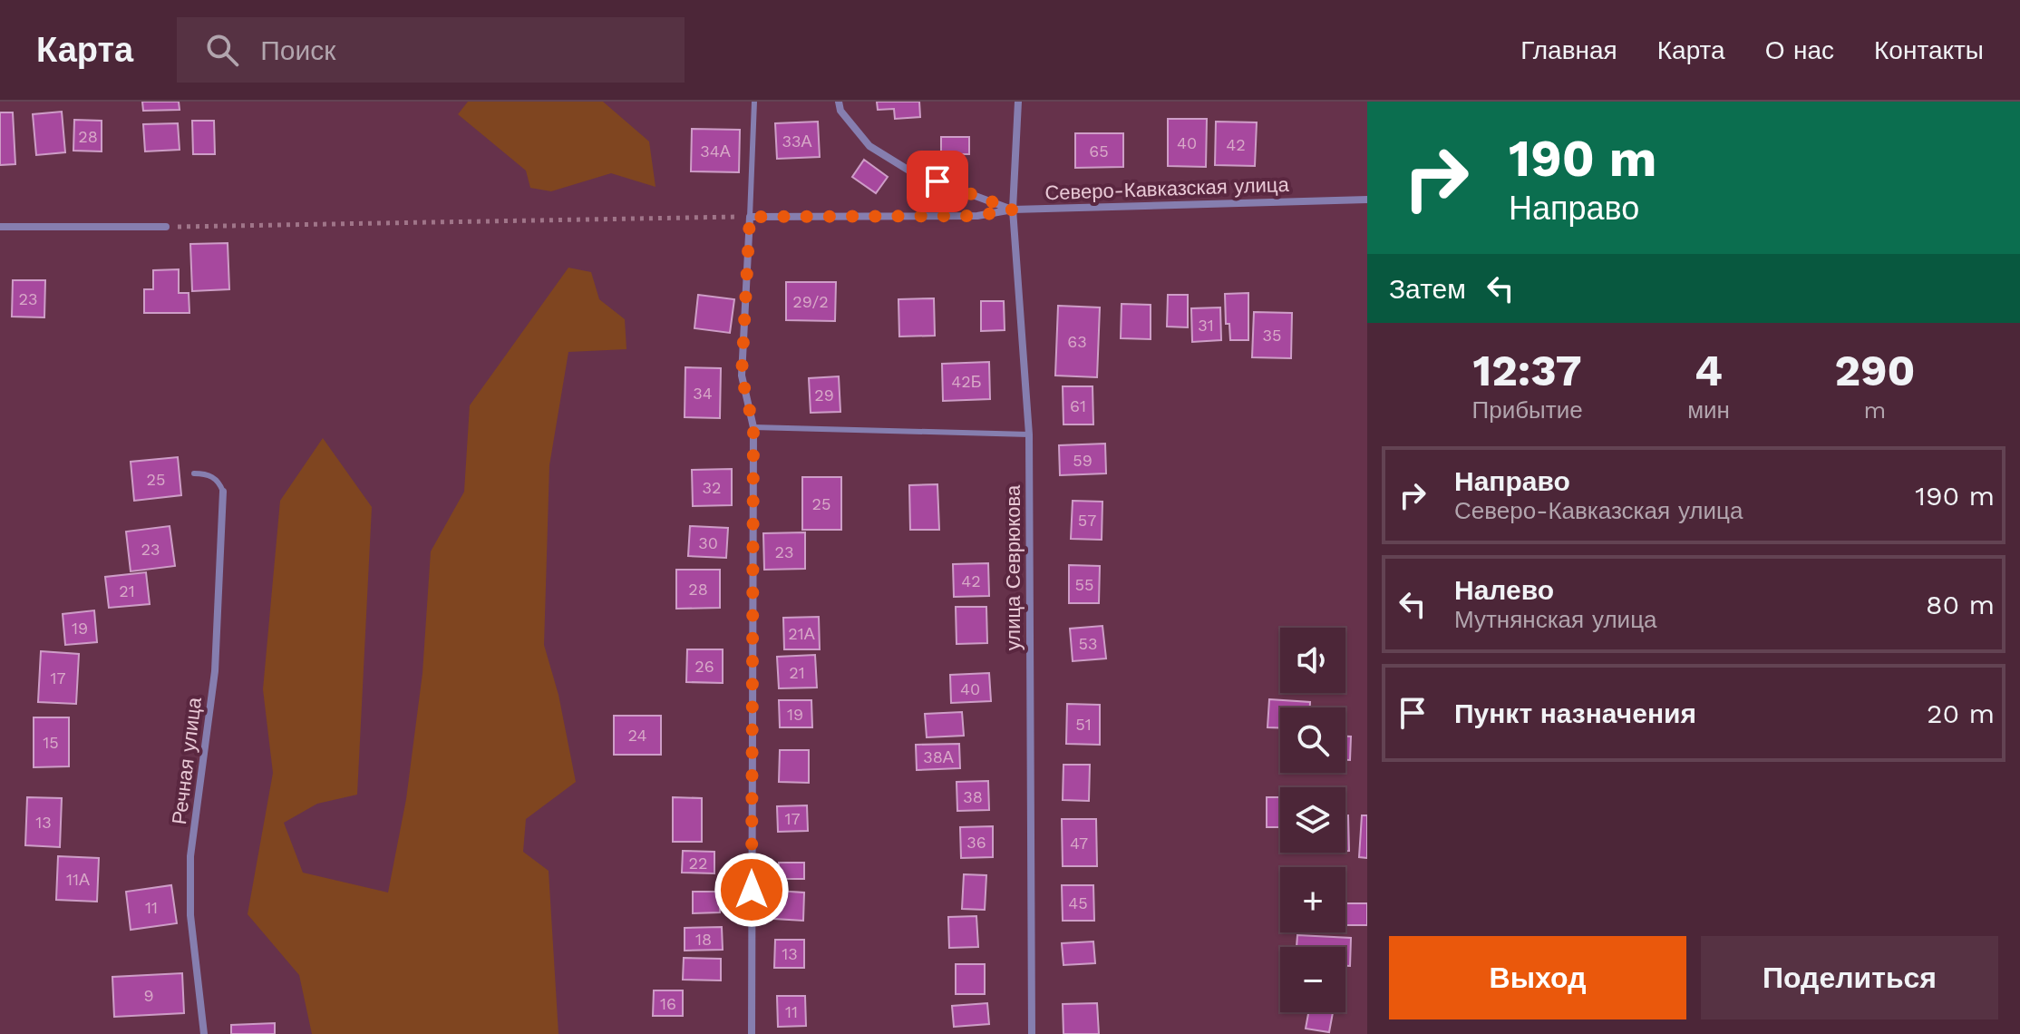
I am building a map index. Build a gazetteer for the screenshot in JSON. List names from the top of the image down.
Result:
{
  "streets": {
    "street": ["Северо-Кавказская улица", "улица Севрюкова", "Речная улица"]
  },
  "crossings": [
    ["Северо-Кавказская улица", "улица Севрюкова"]
  ],
  "house_numbers": [
    "28",
    "33А",
    "40",
    "42",
    "34А",
    "65",
    "23",
    "29/2",
    "31",
    "35",
    "63",
    "42Б",
    "34",
    "29",
    "61",
    "59",
    "25",
    "32",
    "25",
    "57",
    "30",
    "23",
    "23",
    "42",
    "55",
    "28",
    "21",
    "19",
    "21А",
    "53",
    "26",
    "21",
    "17",
    "40",
    "19",
    "51",
    "24",
    "15",
    "38А",
    "38",
    "17",
    "13",
    "36",
    "47",
    "22",
    "11А",
    "45",
    "11",
    "18",
    "13",
    "9",
    "16",
    "11"
  ],
  "page": {
    "header": "Карта",
    "search": "Поиск",
    "nav": [
      "Главная",
      "Карта",
      "О нас",
      "Контакты"
    ],
    "turn": ["190 m", "Направо"],
    "then": "Затем",
    "eta": [
      "12:37",
      "Прибытие",
      "4",
      "мин",
      "290",
      "m"
    ],
    "list": [
      {
        "name": "Направо",
        "note": "Северо-Кавказская улица",
        "value": "190 m"
      },
      {
        "name": "Налево",
        "note": "Мутнянская улица",
        "value": "80 m"
      },
      {
        "name": "Пункт назначения",
        "value": "20 m"
      }
    ],
    "map_buttons": ["+", "−"],
    "buttons": ["Выход", "Поделиться"]
  }
}
